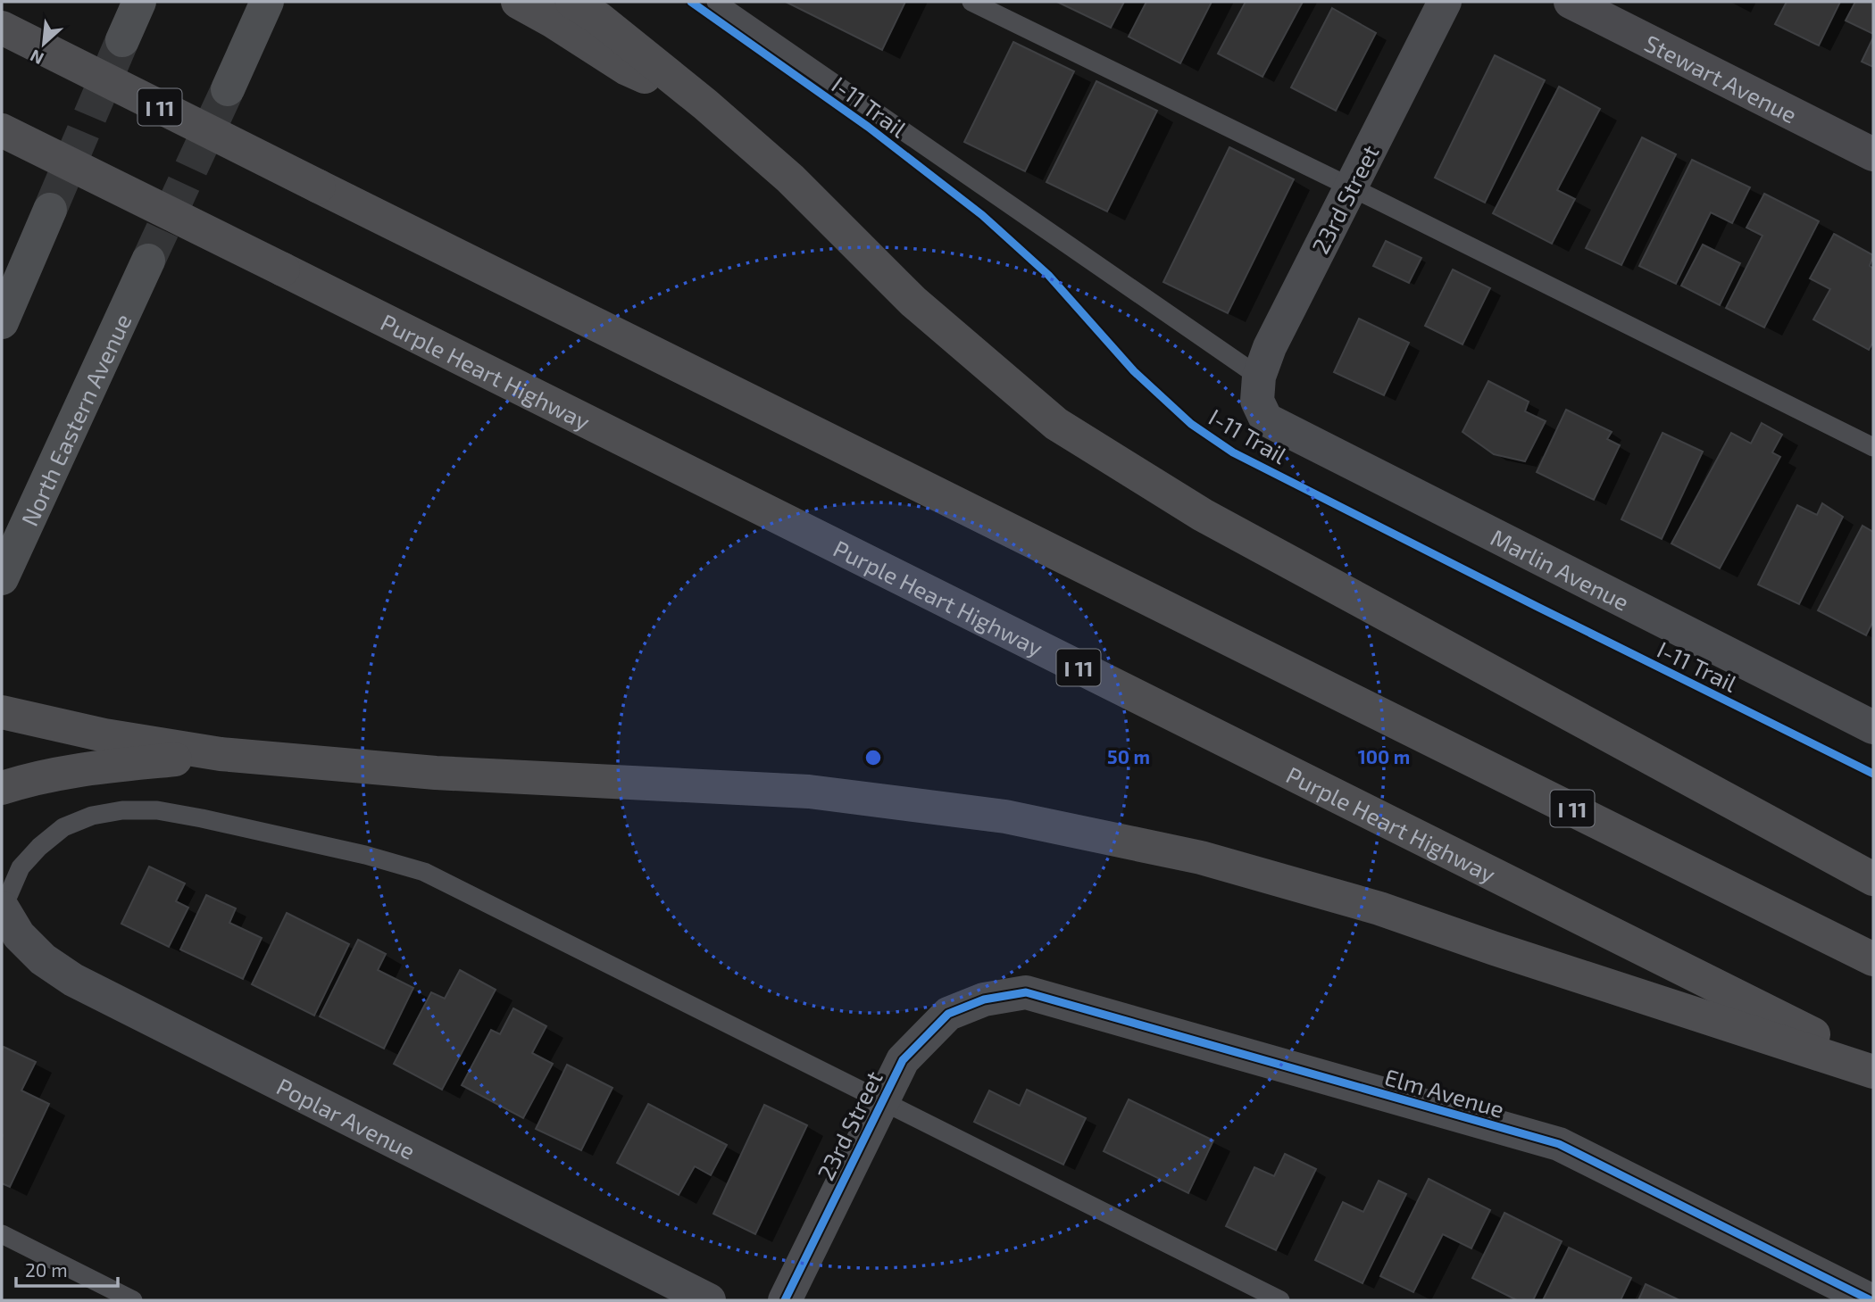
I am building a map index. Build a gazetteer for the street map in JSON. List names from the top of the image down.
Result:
{
  "streets": {
    "highway": ["I 11", "Purple Heart Highway"],
    "main road": ["Stewart Avenue", "North Eastern Avenue"],
    "street": [
      "23rd Street",
      "Marlin Avenue",
      "Elm Avenue",
      "Poplar Avenue"
    ],
    "cycle path": ["I-11 Trail"]
  },
  "crossings": [
    ["23rd Street", "Marlin Avenue"],
    ["23rd Street", "Elm Avenue"]
  ],
  "scale_bar": "20 m",
  "north": "bottom left",
  "rings": ["50 m", "100 m"]
}
